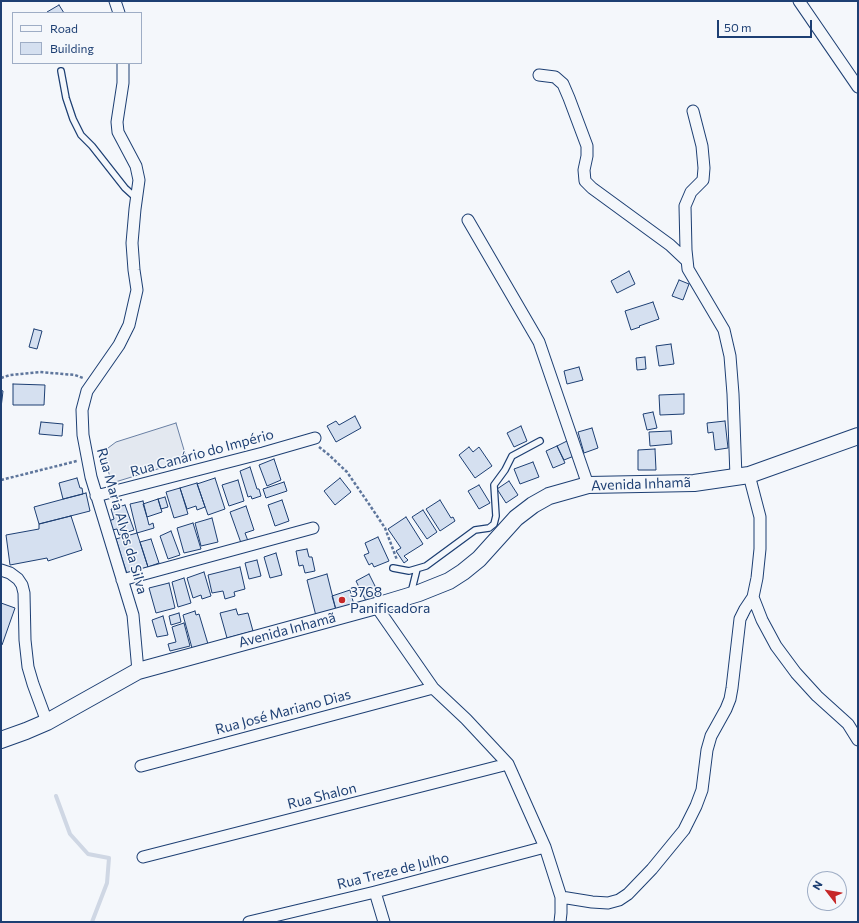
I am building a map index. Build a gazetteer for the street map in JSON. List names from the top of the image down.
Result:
{
  "streets": {
    "street": [
      "Rua Canário do Império",
      "Avenida Inhamã",
      "Rua Maria Alves da Silva",
      "Rua José Mariano Dias",
      "Rua Shalon",
      "Rua Treze de Julho"
    ]
  },
  "crossings": [
    ["Rua Canário do Império", "Rua Maria Alves da Silva"],
    ["Avenida Inhamã", "Rua Maria Alves da Silva"]
  ],
  "places": ["3768 Panificadora"],
  "legend": ["Road", "Building"],
  "scale_bar": "50 m",
  "north": "top left"
}
